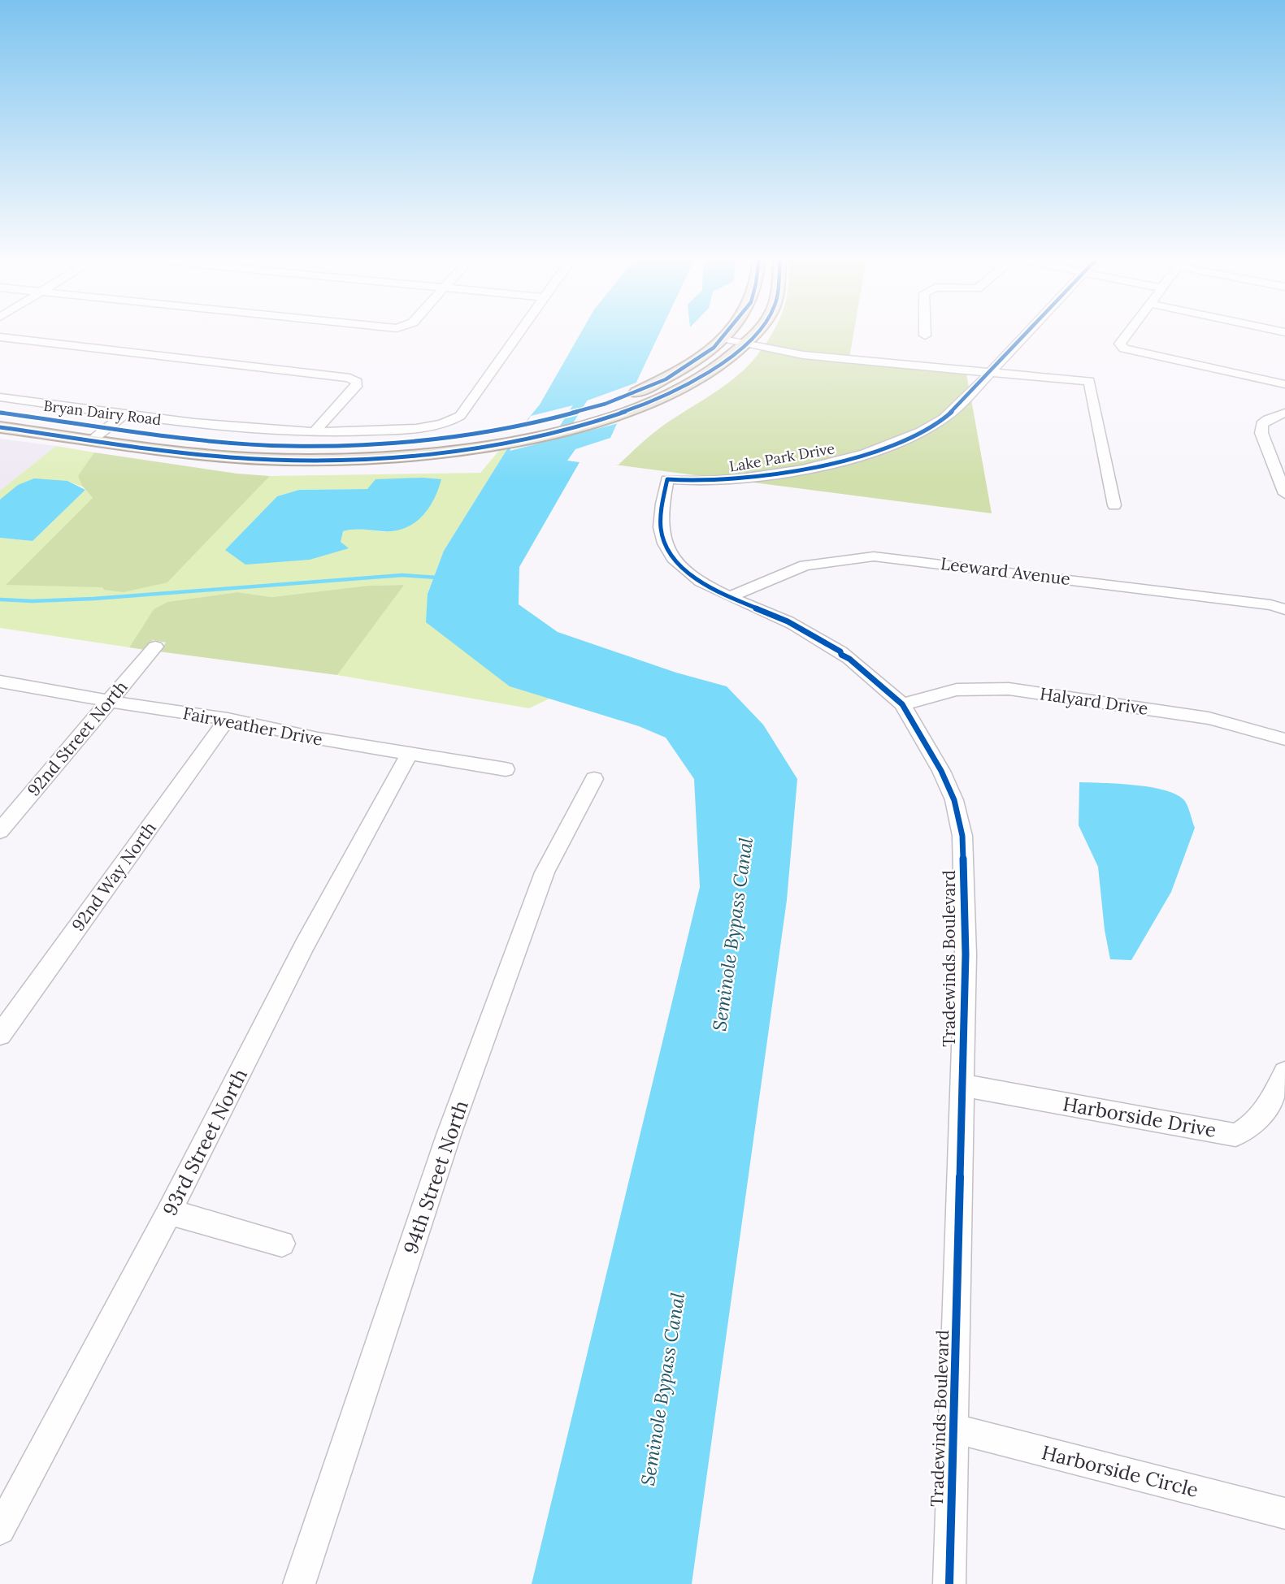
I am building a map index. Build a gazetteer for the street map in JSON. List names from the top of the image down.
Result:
{
  "streets": {
    "main road": ["Bryan Dairy Road"],
    "street": [
      "Lake Park Drive",
      "Leeward Avenue",
      "Halyard Drive",
      "Fairweather Drive",
      "92nd Street North",
      "92nd Way North",
      "Tradewinds Boulevard",
      "Harborside Drive",
      "93rd Street North",
      "94th Street North",
      "Harborside Circle"
    ]
  },
  "crossings": [
    ["Lake Park Drive", "Tradewinds Boulevard"],
    ["Leeward Avenue", "Tradewinds Boulevard"],
    ["Halyard Drive", "Tradewinds Boulevard"],
    ["Fairweather Drive", "92nd Street North"],
    ["Fairweather Drive", "92nd Way North"],
    ["Fairweather Drive", "93rd Street North"],
    ["Tradewinds Boulevard", "Harborside Drive"],
    ["Tradewinds Boulevard", "Harborside Circle"]
  ],
  "water": ["Seminole Bypass Canal"]
}
